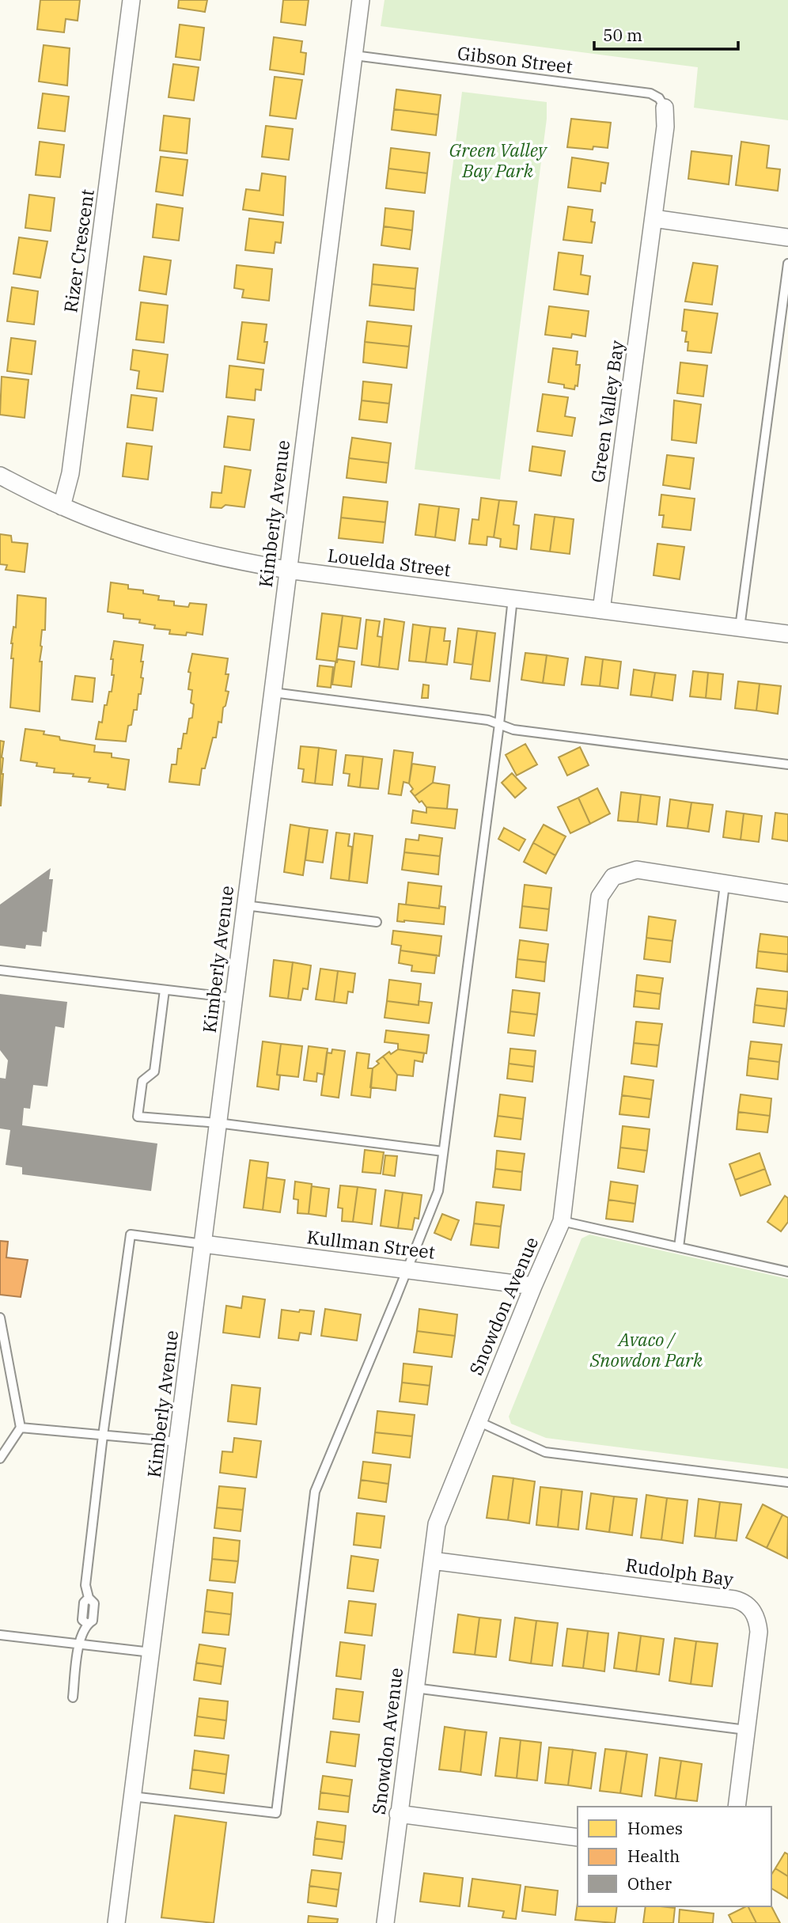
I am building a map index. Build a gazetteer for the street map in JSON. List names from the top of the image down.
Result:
{
  "streets": {
    "street": [
      "Rizer Crescent",
      "Green Valley Bay",
      "Kimberly Avenue",
      "Louelda Street",
      "Kullman Street",
      "Snowdon Avenue",
      "Rudolph Bay"
    ],
    "lane": ["Gibson Street"]
  },
  "crossings": [
    ["Gibson Street", "Green Valley Bay"],
    ["Gibson Street", "Kimberly Avenue"],
    ["Rizer Crescent", "Louelda Street"],
    ["Green Valley Bay", "Louelda Street"],
    ["Kimberly Avenue", "Louelda Street"],
    ["Kimberly Avenue", "Kullman Street"],
    ["Kullman Street", "Snowdon Avenue"],
    ["Snowdon Avenue", "Rudolph Bay"]
  ],
  "parks": ["Green Valley Bay Park", "Avaco / Snowdon Park"],
  "legend": ["Homes", "Health", "Other"],
  "scale_bar": "50 m"
}
